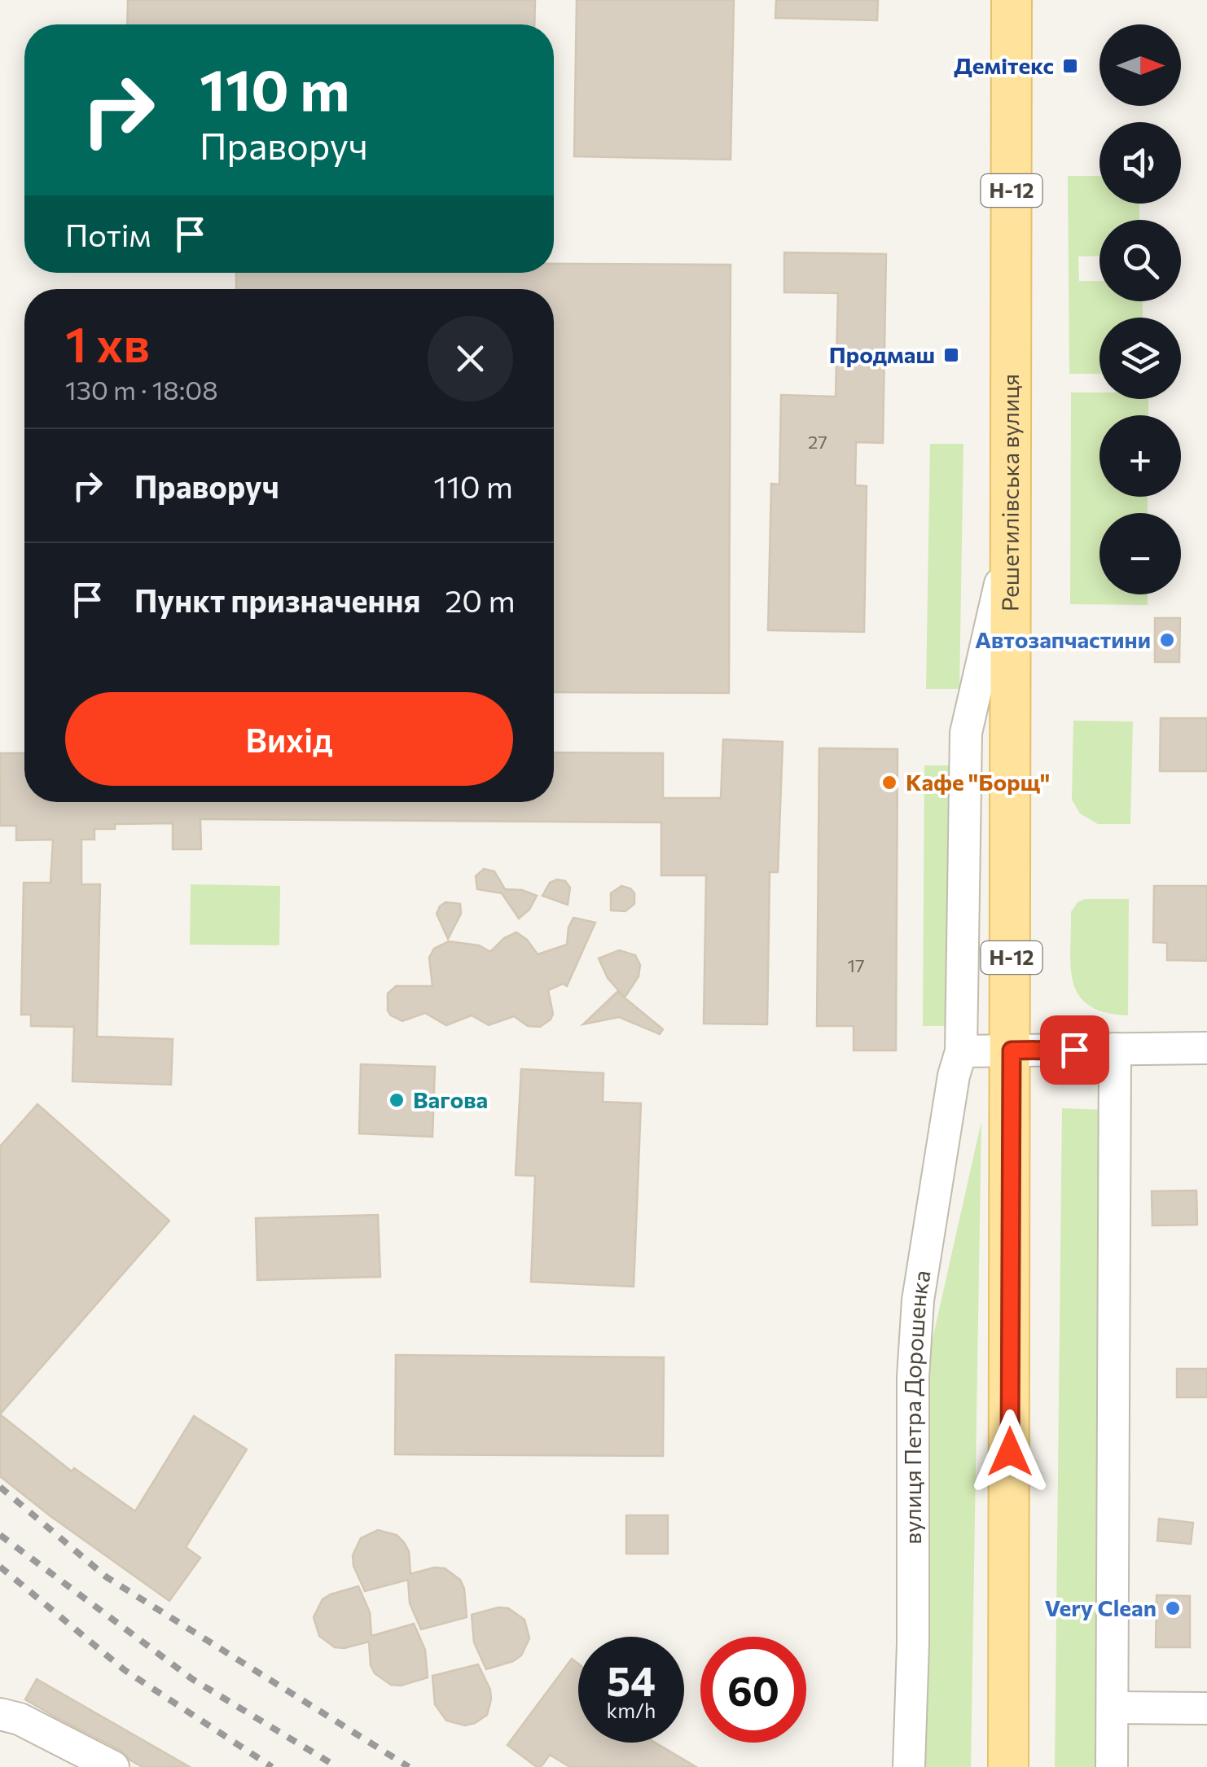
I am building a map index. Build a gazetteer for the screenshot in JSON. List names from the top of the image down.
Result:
{
  "streets": {
    "main road": ["Н-12", "Решетилівська вулиця"],
    "street": ["вулиця Петра Дорошенка"]
  },
  "crossings": [
    ["Решетилівська вулиця", "вулиця Петра Дорошенка"]
  ],
  "places": {
    "transit": ["Демітекс", "Продмаш"],
    "other": [
      "Автозапчастини",
      "Кафе \"Борщ\"",
      "Вагова",
      "Very Clean"
    ]
  },
  "house_numbers": ["27", "17"],
  "north": "right",
  "page": {
    "map_buttons": ["+", "−"],
    "turn": ["110 m", "Праворуч"],
    "then": "Потім",
    "heading": ["1 хв", "130 m · 18:08"],
    "list": [
      {
        "name": "Праворуч",
        "value": "110 m"
      },
      {
        "name": "Пункт призначення",
        "value": "20 m"
      }
    ],
    "buttons": "Вихід",
    "speed": "54 km/h",
    "limit": "60"
  }
}
